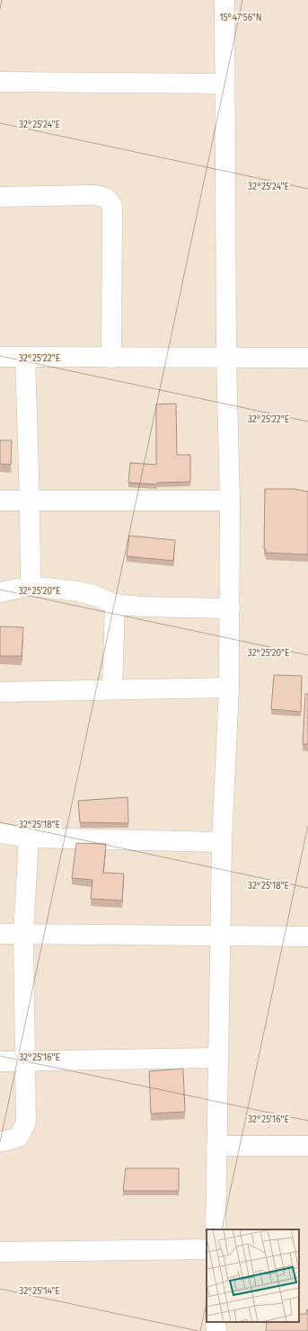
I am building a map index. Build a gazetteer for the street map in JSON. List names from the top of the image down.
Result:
{
  "coordinates": [
    "15°47'56\"N",
    "32°25'24\"E",
    "32°25'22\"E",
    "32°25'20\"E",
    "32°25'18\"E",
    "32°25'16\"E",
    "32°25'14\"E"
  ]
}
